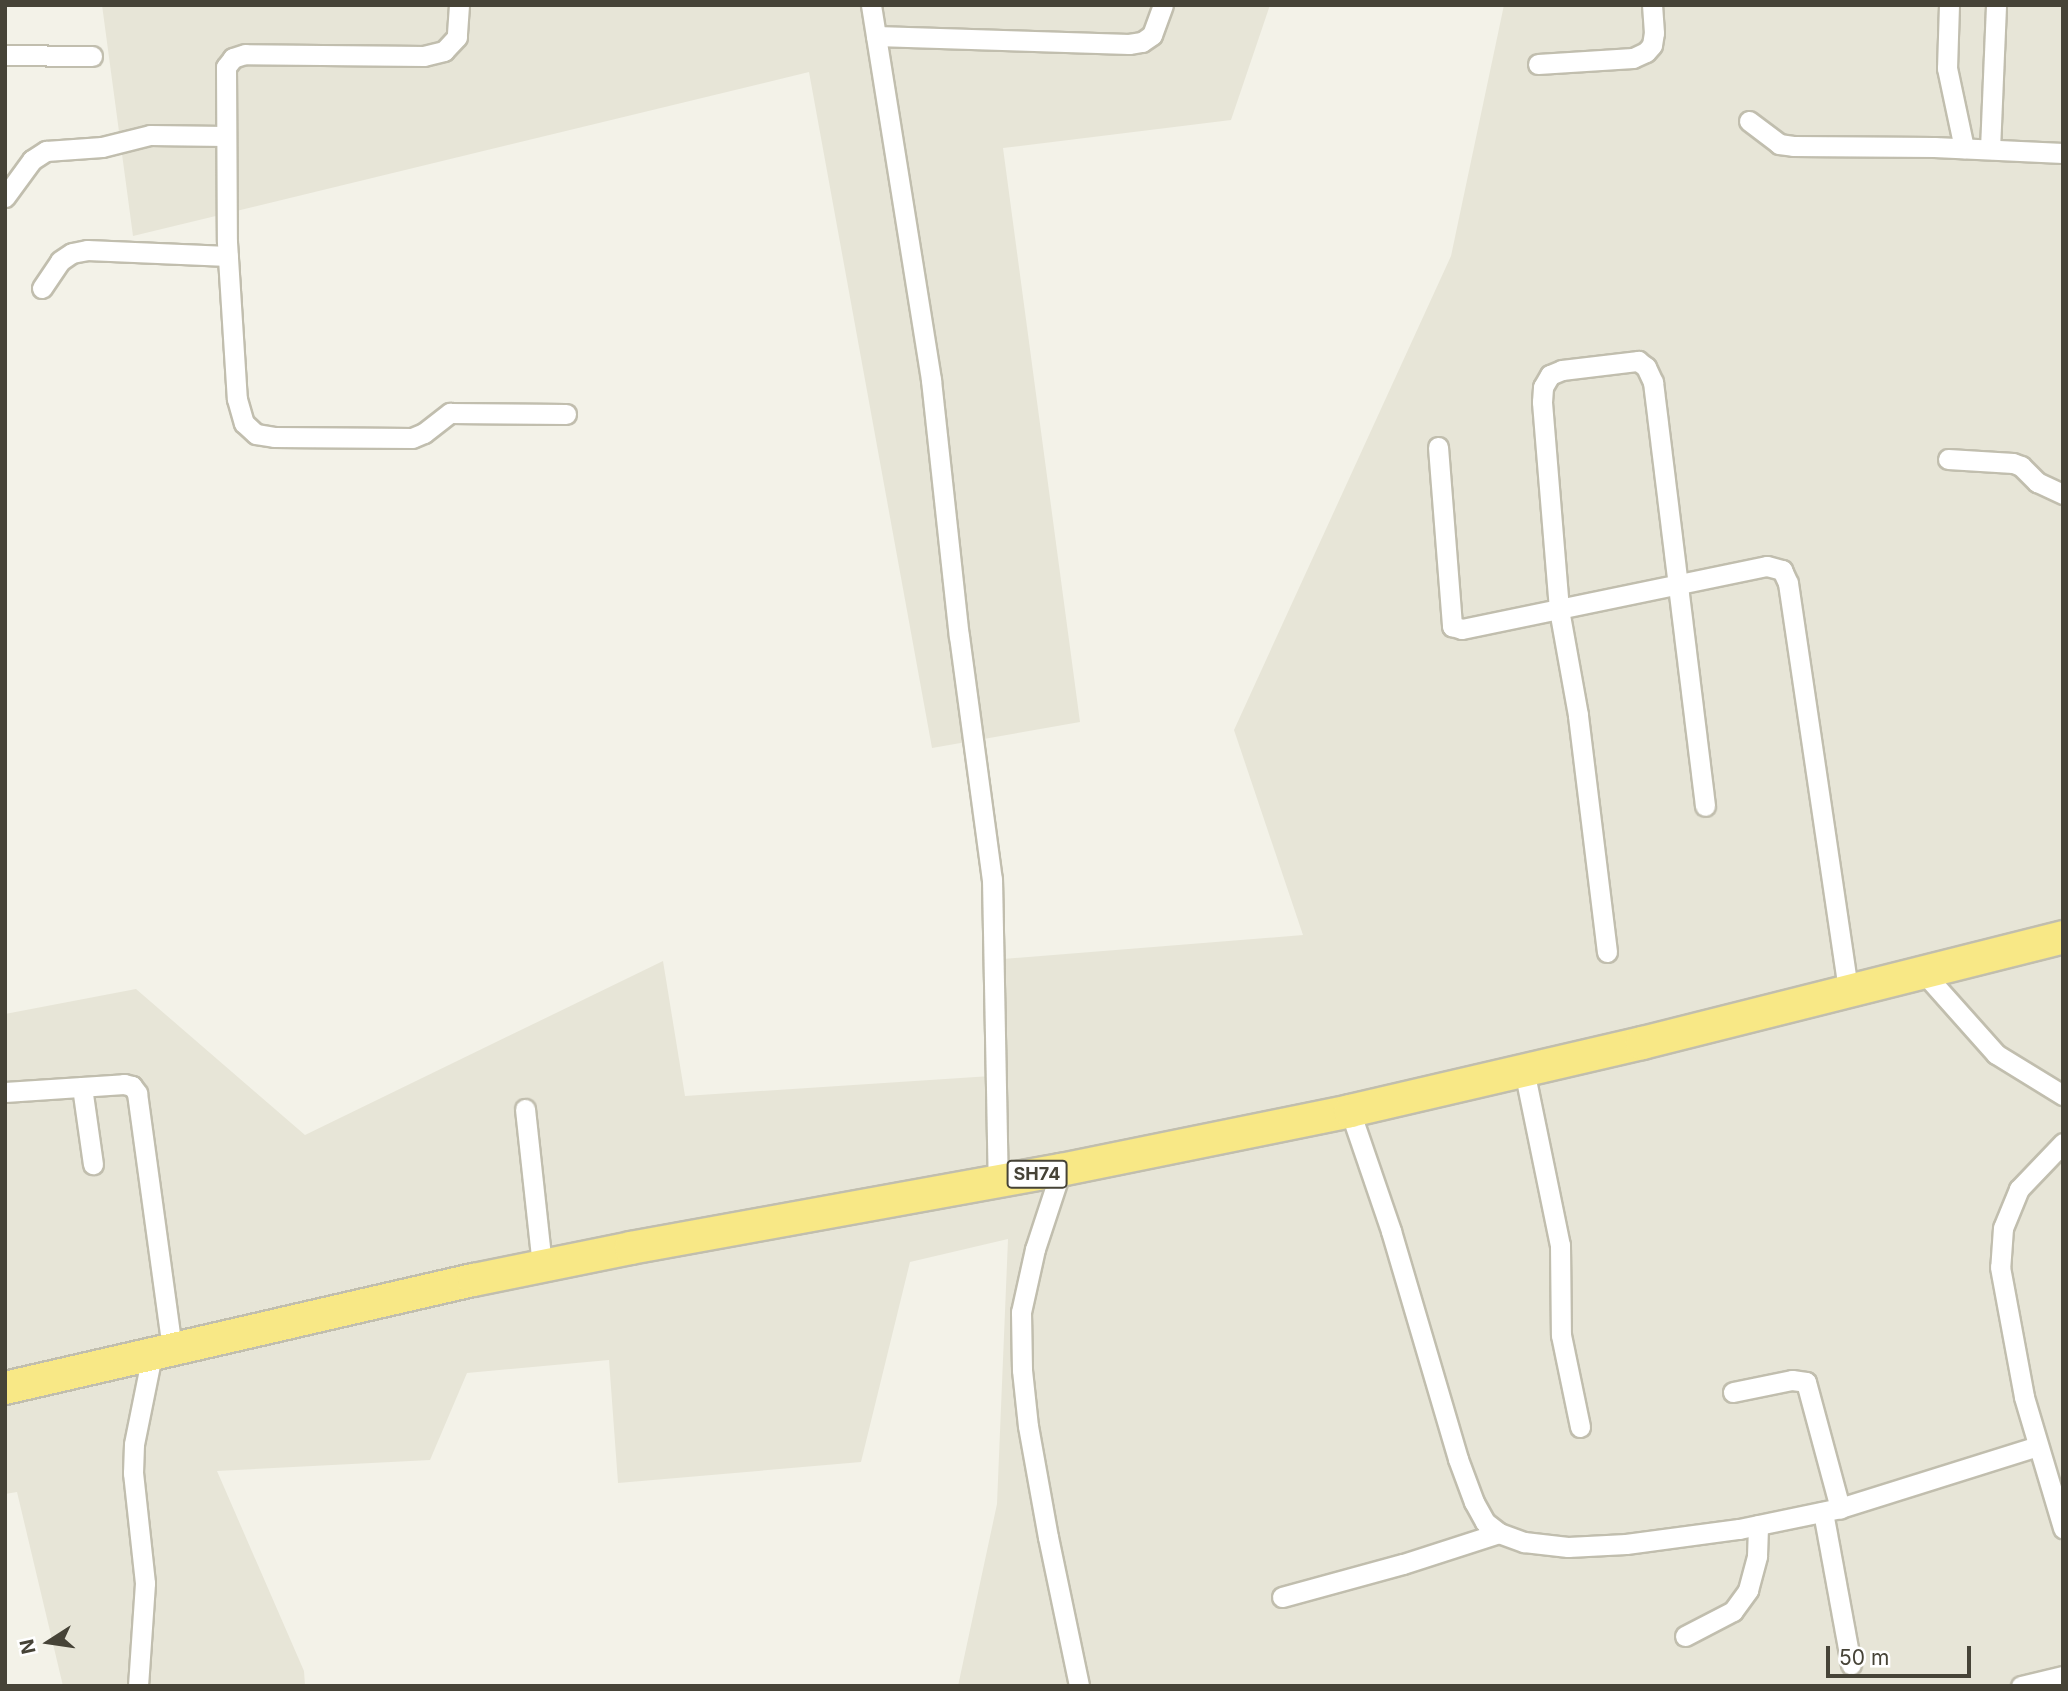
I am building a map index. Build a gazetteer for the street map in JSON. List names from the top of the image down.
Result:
{
  "streets": {
    "highway": ["SH74"]
  },
  "scale_bar": "50 m",
  "north": "left"
}
